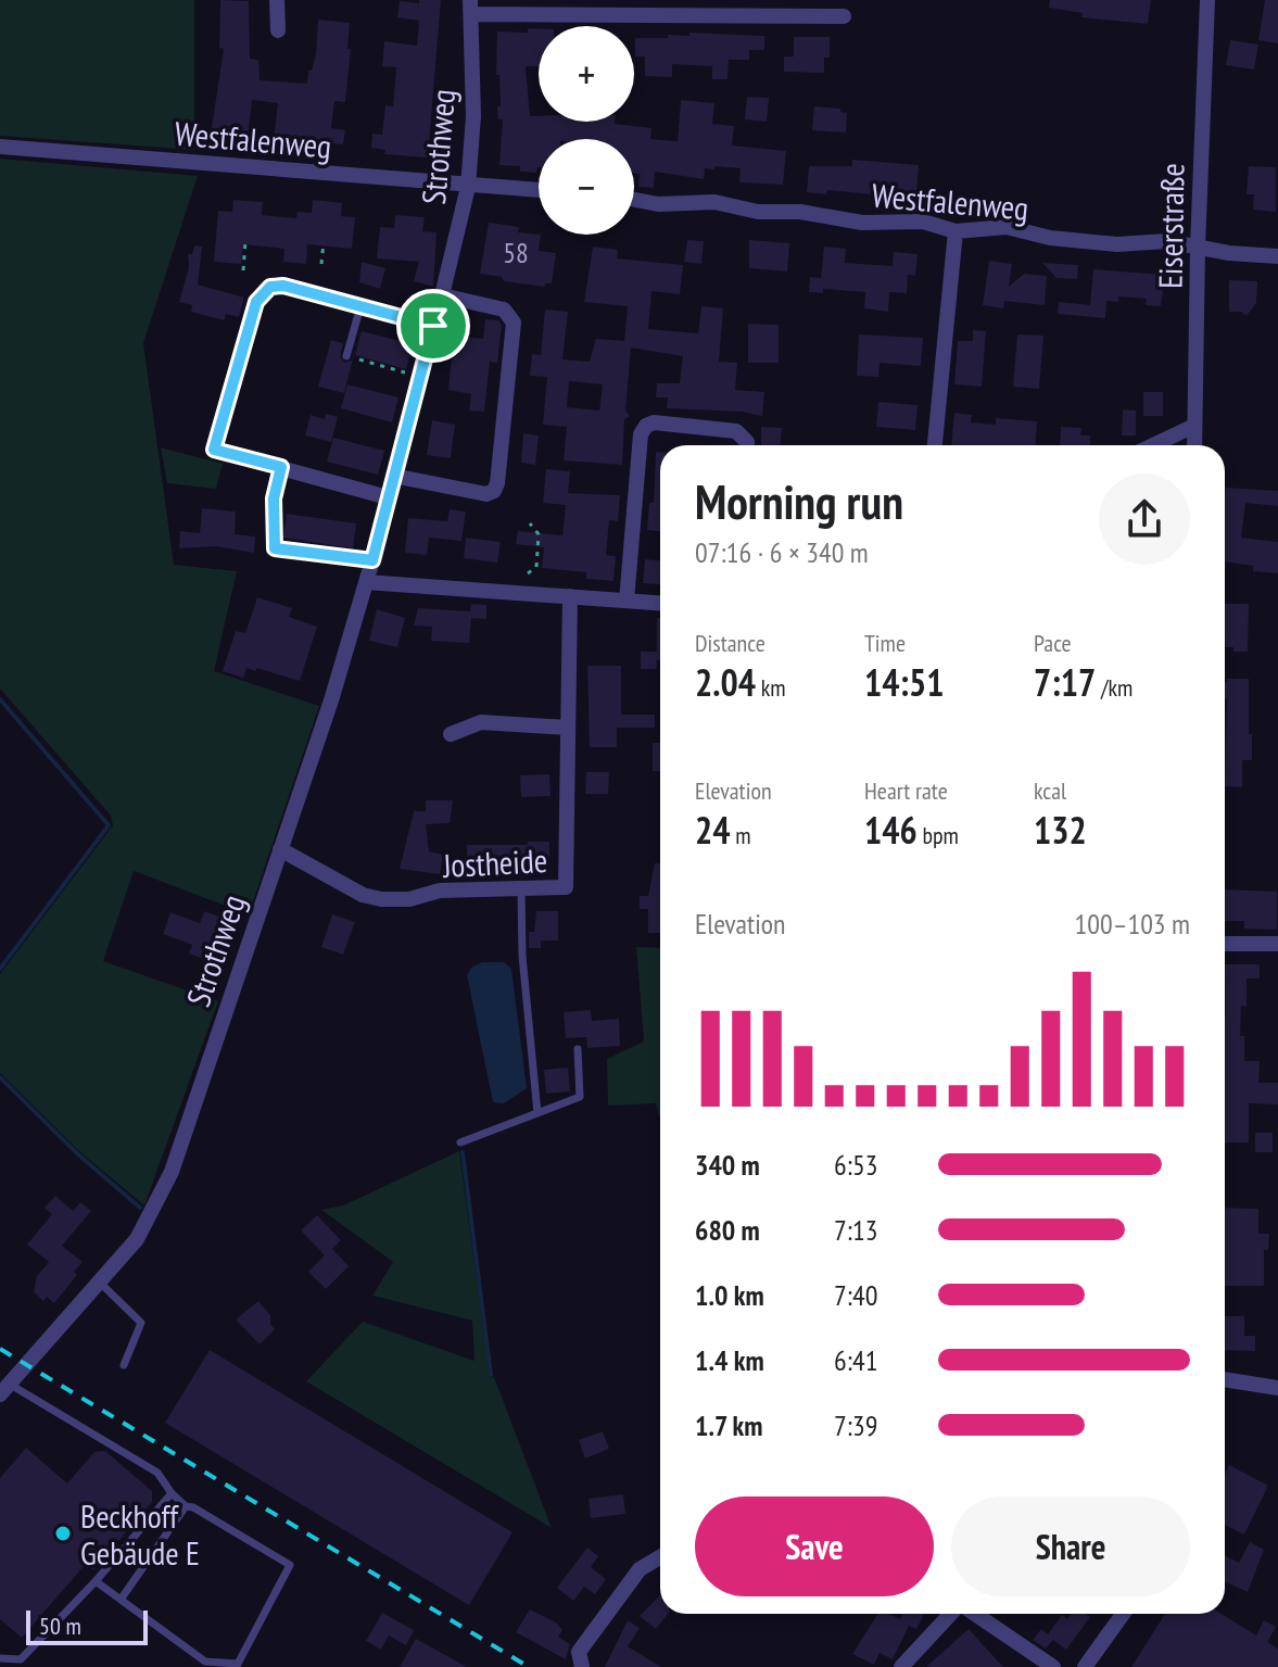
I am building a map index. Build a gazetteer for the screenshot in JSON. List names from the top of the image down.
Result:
{
  "streets": {
    "street": [
      "Westfalenweg",
      "Strothweg",
      "Eiserstraße",
      "Jostheide"
    ]
  },
  "crossings": [
    ["Westfalenweg", "Strothweg"],
    ["Westfalenweg", "Eiserstraße"],
    ["Strothweg", "Jostheide"]
  ],
  "places": ["Beckhoff Gebäude E"],
  "house_numbers": ["58"],
  "scale_bar": "50 m",
  "page": {
    "map_buttons": ["+", "−"],
    "heading": ["Morning run", "07:16 · 6 × 340 m"],
    "stats": [
      ["Distance", "2.04 km"],
      ["Time", "14:51"],
      ["Pace", "7:17 /km"],
      ["Elevation", "24 m"],
      ["Heart rate", "146 bpm"],
      ["kcal", "132"]
    ],
    "chart": ["Elevation", "100–103 m"],
    "list": [
      {
        "name": "340 m",
        "note": "6:53"
      },
      {
        "name": "680 m",
        "note": "7:13"
      },
      {
        "name": "1.0 km",
        "note": "7:40"
      },
      {
        "name": "1.4 km",
        "note": "6:41"
      },
      {
        "name": "1.7 km",
        "note": "7:39"
      }
    ],
    "buttons": ["Save", "Share"],
    "scale": "50 m"
  }
}
